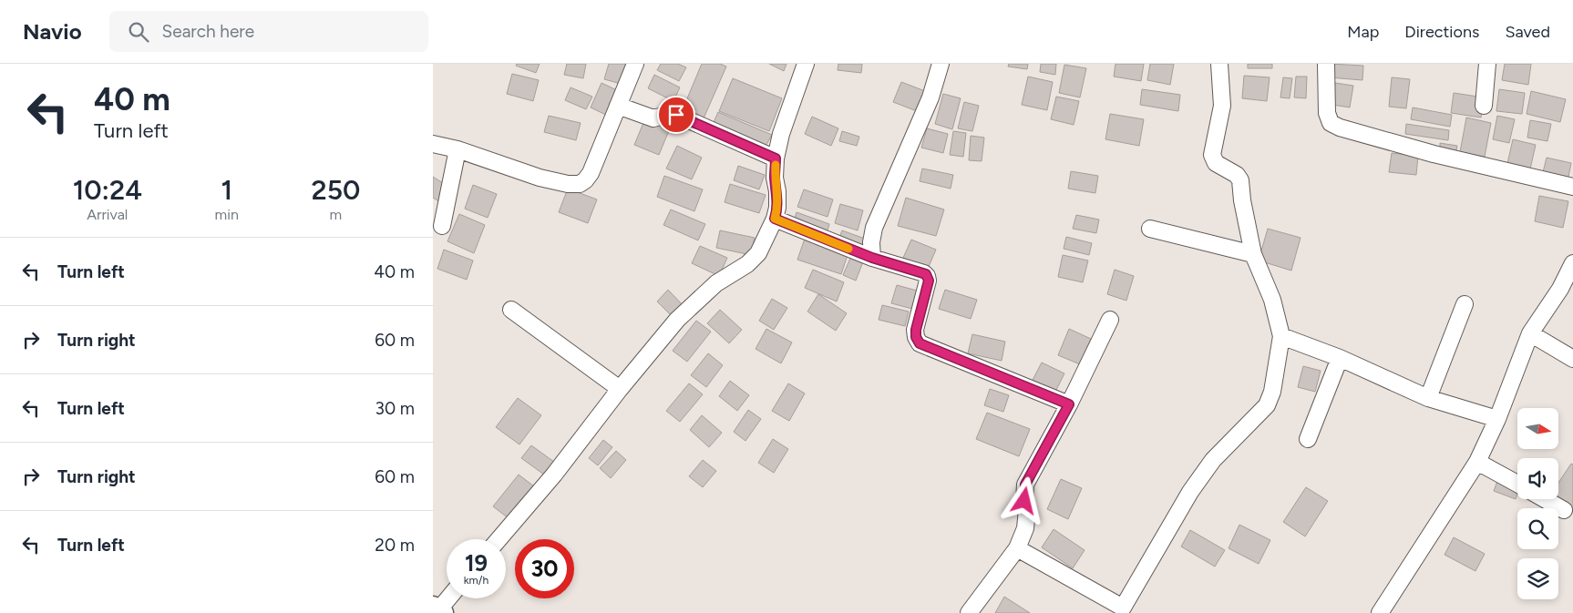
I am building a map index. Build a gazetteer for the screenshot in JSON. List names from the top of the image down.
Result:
{
  "north": "right",
  "page": {
    "header": "Navio",
    "search": "Search here",
    "nav": ["Map", "Directions", "Saved"],
    "turn": ["40 m", "Turn left"],
    "eta": [
      "10:24",
      "Arrival",
      "1",
      "min",
      "250",
      "m"
    ],
    "list": [
      {
        "name": "Turn left",
        "value": "40 m"
      },
      {
        "name": "Turn right",
        "value": "60 m"
      },
      {
        "name": "Turn left",
        "value": "30 m"
      },
      {
        "name": "Turn right",
        "value": "60 m"
      },
      {
        "name": "Turn left",
        "value": "20 m"
      }
    ],
    "speed": "19 km/h",
    "limit": "30"
  }
}
